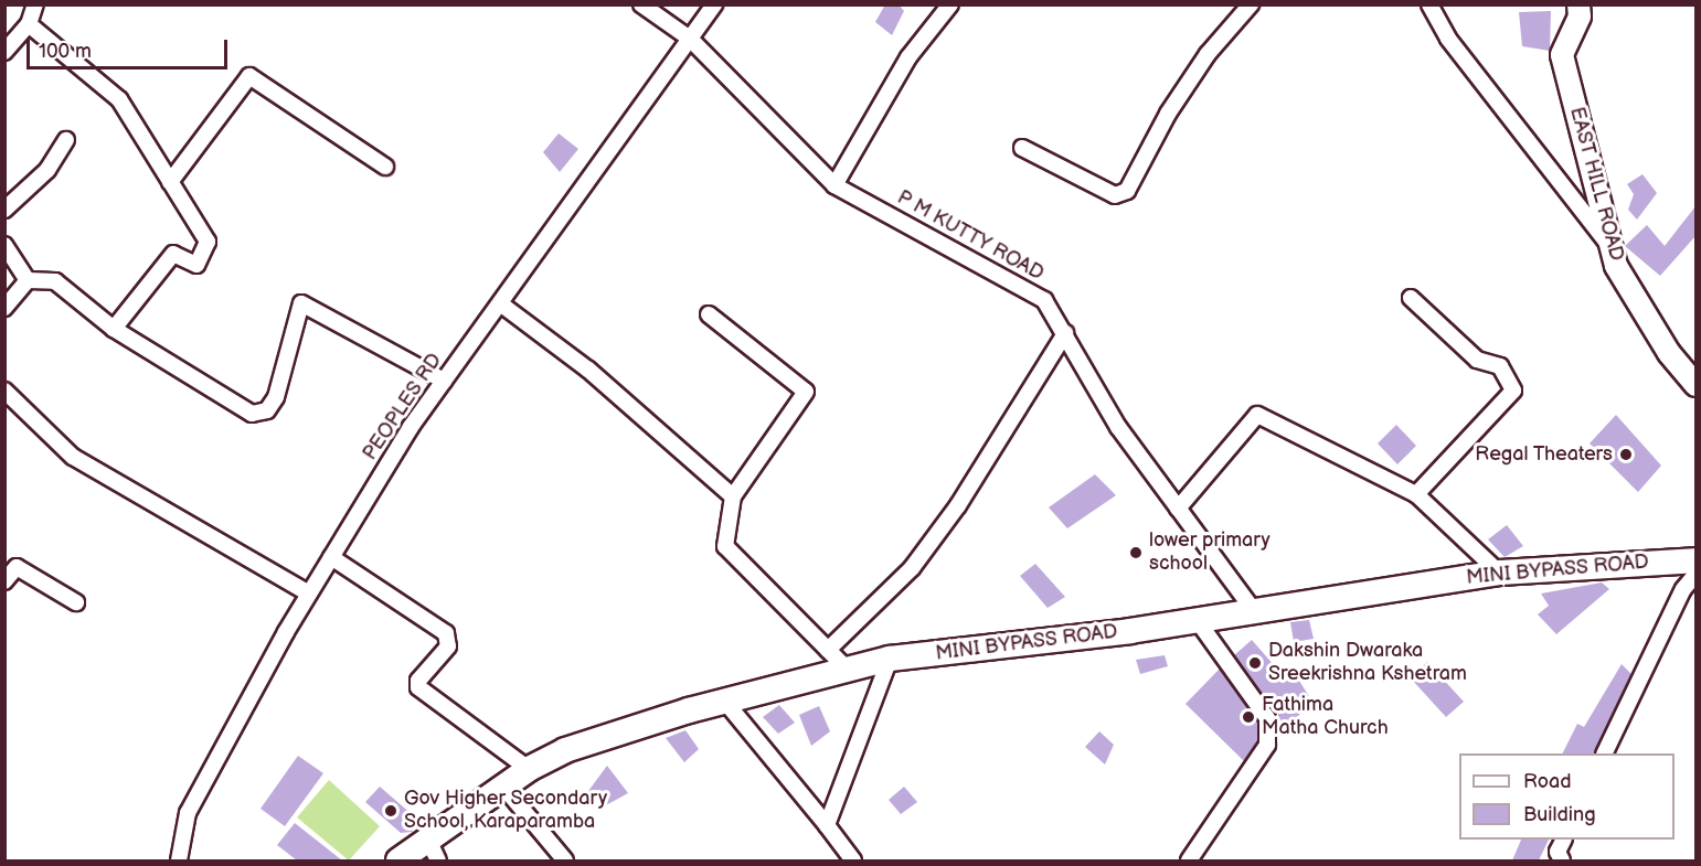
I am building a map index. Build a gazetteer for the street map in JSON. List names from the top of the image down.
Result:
{
  "streets": {
    "main road": ["MINI BYPASS ROAD"],
    "street": ["EAST HILL ROAD", "P M KUTTY ROAD", "PEOPLES RD"]
  },
  "crossings": [
    ["P M KUTTY ROAD", "PEOPLES RD"],
    ["P M KUTTY ROAD", "MINI BYPASS ROAD"]
  ],
  "places": [
    "Regal Theaters",
    "lower primary school",
    "Dakshin Dwaraka Sreekrishna Kshetram",
    "Fathima Matha Church",
    "Gov Higher Secondary School, Karaparamba"
  ],
  "legend": ["Road", "Building"],
  "scale_bar": "100 m"
}
